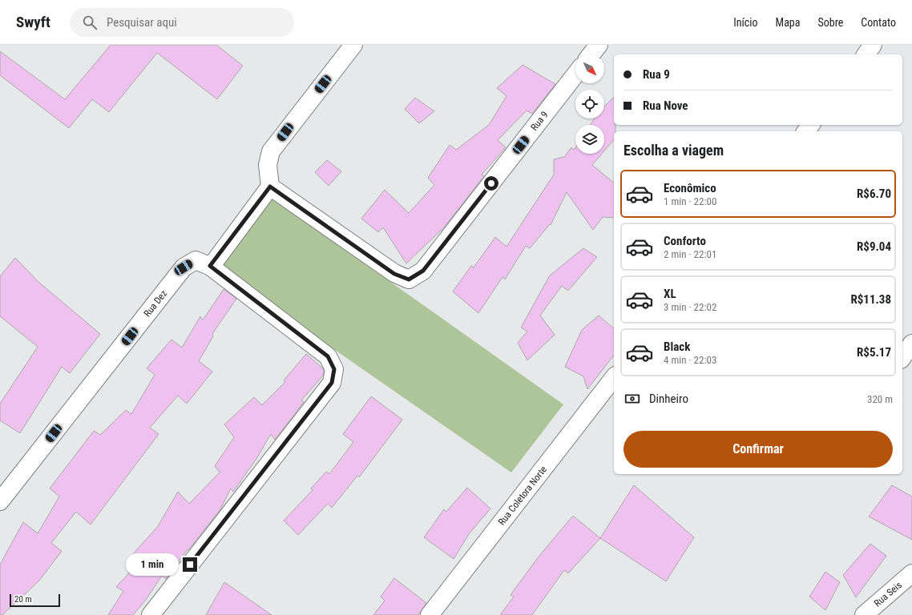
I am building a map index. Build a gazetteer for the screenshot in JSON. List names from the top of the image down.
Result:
{
  "streets": {
    "street": [
      "Rua 9",
      "Rua Dez",
      "Rua Coletora Norte",
      "Rua Seis"
    ]
  },
  "scale_bar": "20 m",
  "north": "bottom right",
  "page": {
    "header": "Swyft",
    "search": "Pesquisar aqui",
    "nav": [
      "Início",
      "Mapa",
      "Sobre",
      "Contato"
    ],
    "banner": ["Rua 9", "Rua Nove"],
    "heading": "Escolha a viagem",
    "list": [
      {
        "name": "Econômico",
        "note": "1 min · 22:00",
        "value": "R$6.70"
      },
      {
        "name": "Conforto",
        "note": "2 min · 22:01",
        "value": "R$9.04"
      },
      {
        "name": "XL",
        "note": "3 min · 22:02",
        "value": "R$11.38"
      },
      {
        "name": "Black",
        "note": "4 min · 22:03",
        "value": "R$5.17"
      }
    ],
    "pay": ["Dinheiro", "320 m"],
    "buttons": "Confirmar",
    "bubble": "1 min",
    "scale": "20 m"
  }
}
